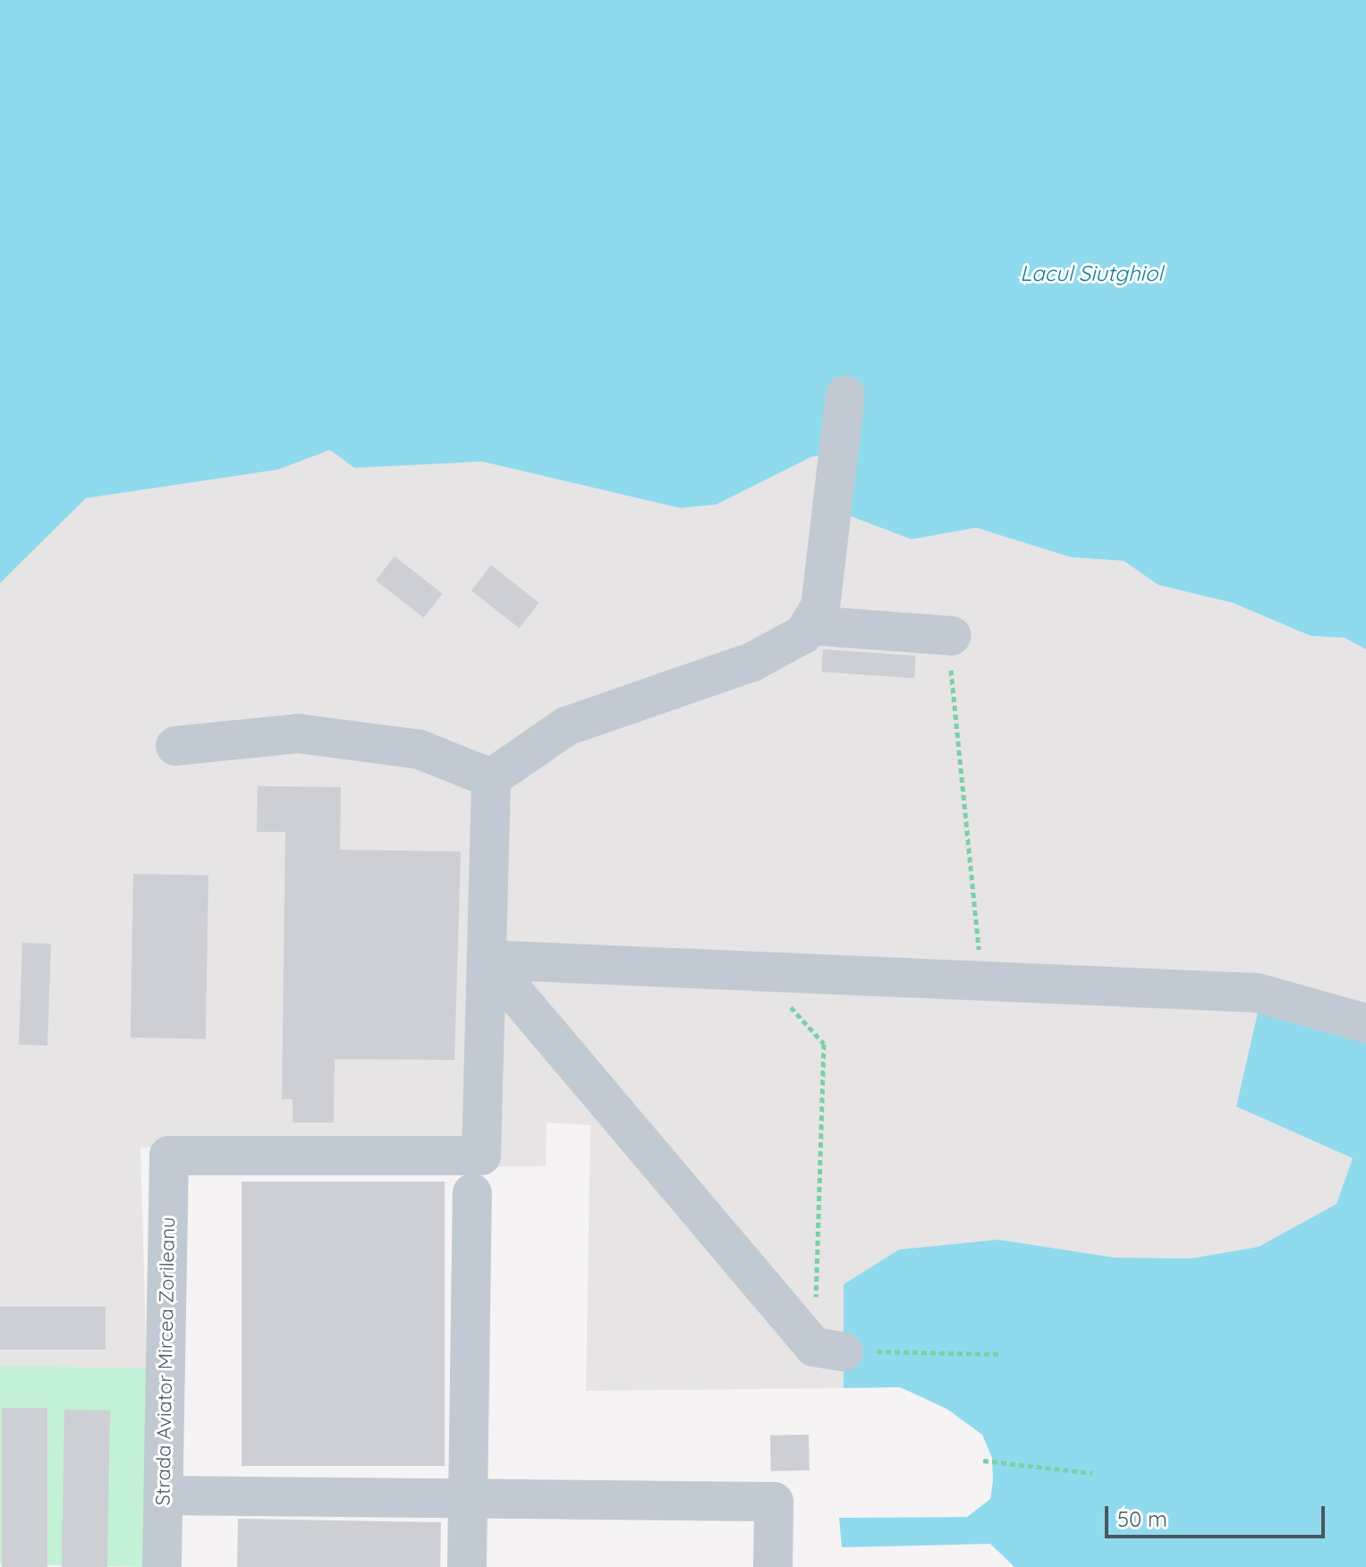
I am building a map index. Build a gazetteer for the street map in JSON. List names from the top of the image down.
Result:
{
  "streets": {
    "street": ["Strada Aviator Mircea Zorileanu"]
  },
  "water": ["Lacul Siutghiol"],
  "scale_bar": "50 m"
}
